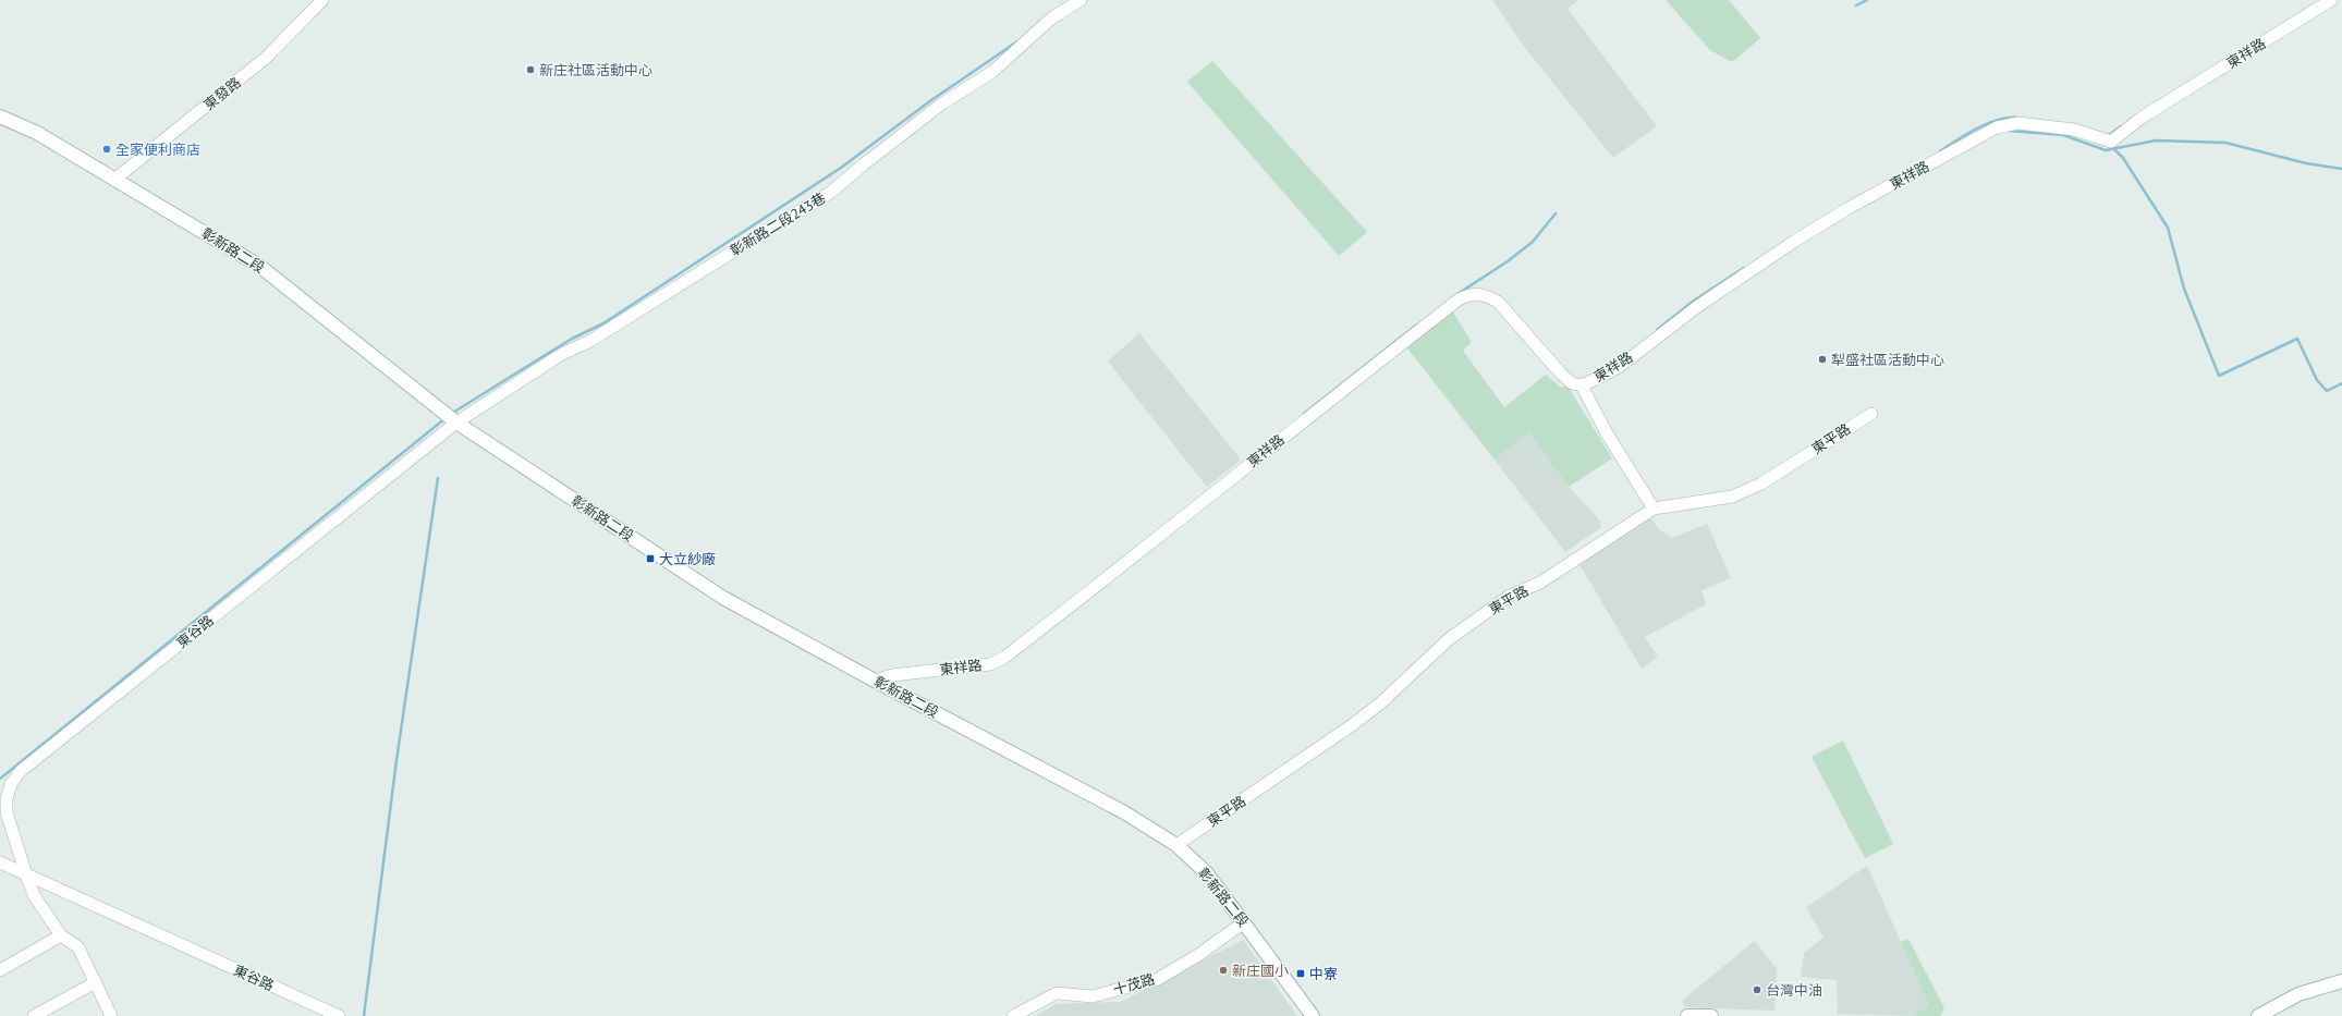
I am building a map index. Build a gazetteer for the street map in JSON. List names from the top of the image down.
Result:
{
  "streets": {
    "street": [
      "東祥路",
      "東發路",
      "彰新路二段243巷",
      "彰新路二段",
      "東平路",
      "東谷路",
      "十茂路"
    ]
  },
  "crossings": [
    ["東祥路", "彰新路二段"],
    ["東發路", "彰新路二段"],
    ["彰新路二段243巷", "彰新路二段"],
    ["彰新路二段243巷", "東谷路"],
    ["彰新路二段", "東平路"],
    ["彰新路二段", "東谷路"],
    ["彰新路二段", "十茂路"]
  ],
  "places": {
    "other": [
      "新庄社區活動中心",
      "全家便利商店",
      "犁盛社區活動中心",
      "新庄國小",
      "台灣中油"
    ],
    "transit": ["大立紗廠", "中寮"]
  }
}
